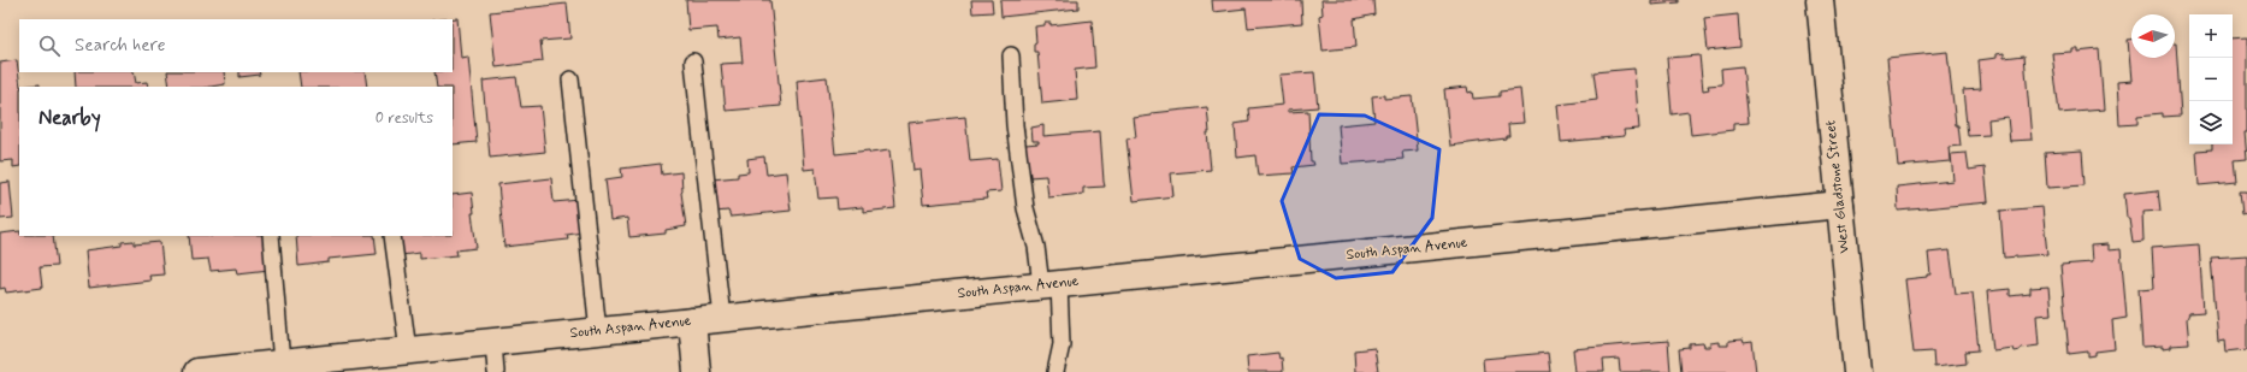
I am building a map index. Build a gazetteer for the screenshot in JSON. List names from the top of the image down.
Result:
{
  "streets": {
    "street": ["West Gladstone Street", "South Aspan Avenue"]
  },
  "crossings": [
    ["West Gladstone Street", "South Aspan Avenue"]
  ],
  "north": "left",
  "page": {
    "map_buttons": ["+", "−"],
    "search": "Search here",
    "heading": ["Nearby", "0 results"]
  }
}
